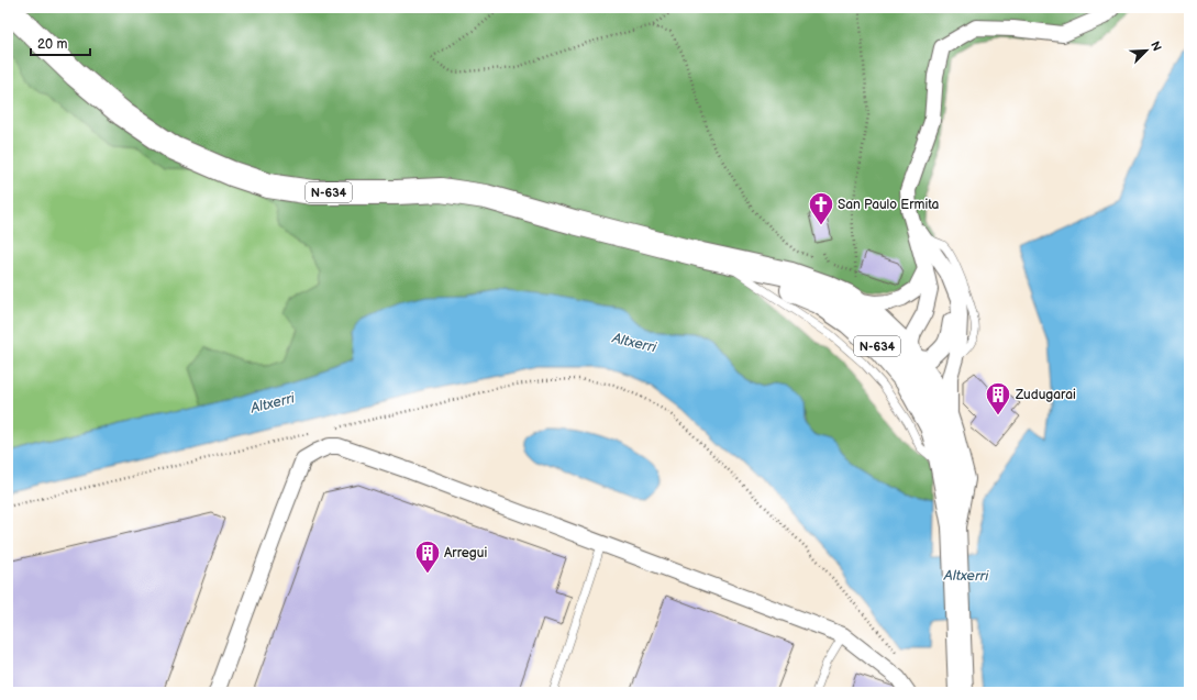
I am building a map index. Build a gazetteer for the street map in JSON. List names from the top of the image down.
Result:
{
  "streets": {
    "highway": ["N-634"]
  },
  "water": ["Altxerri"],
  "places": {
    "church": ["San Paulo Ermita"],
    "building": ["Zudugarai", "Arregui"]
  },
  "scale_bar": "20 m",
  "north": "top right"
}
